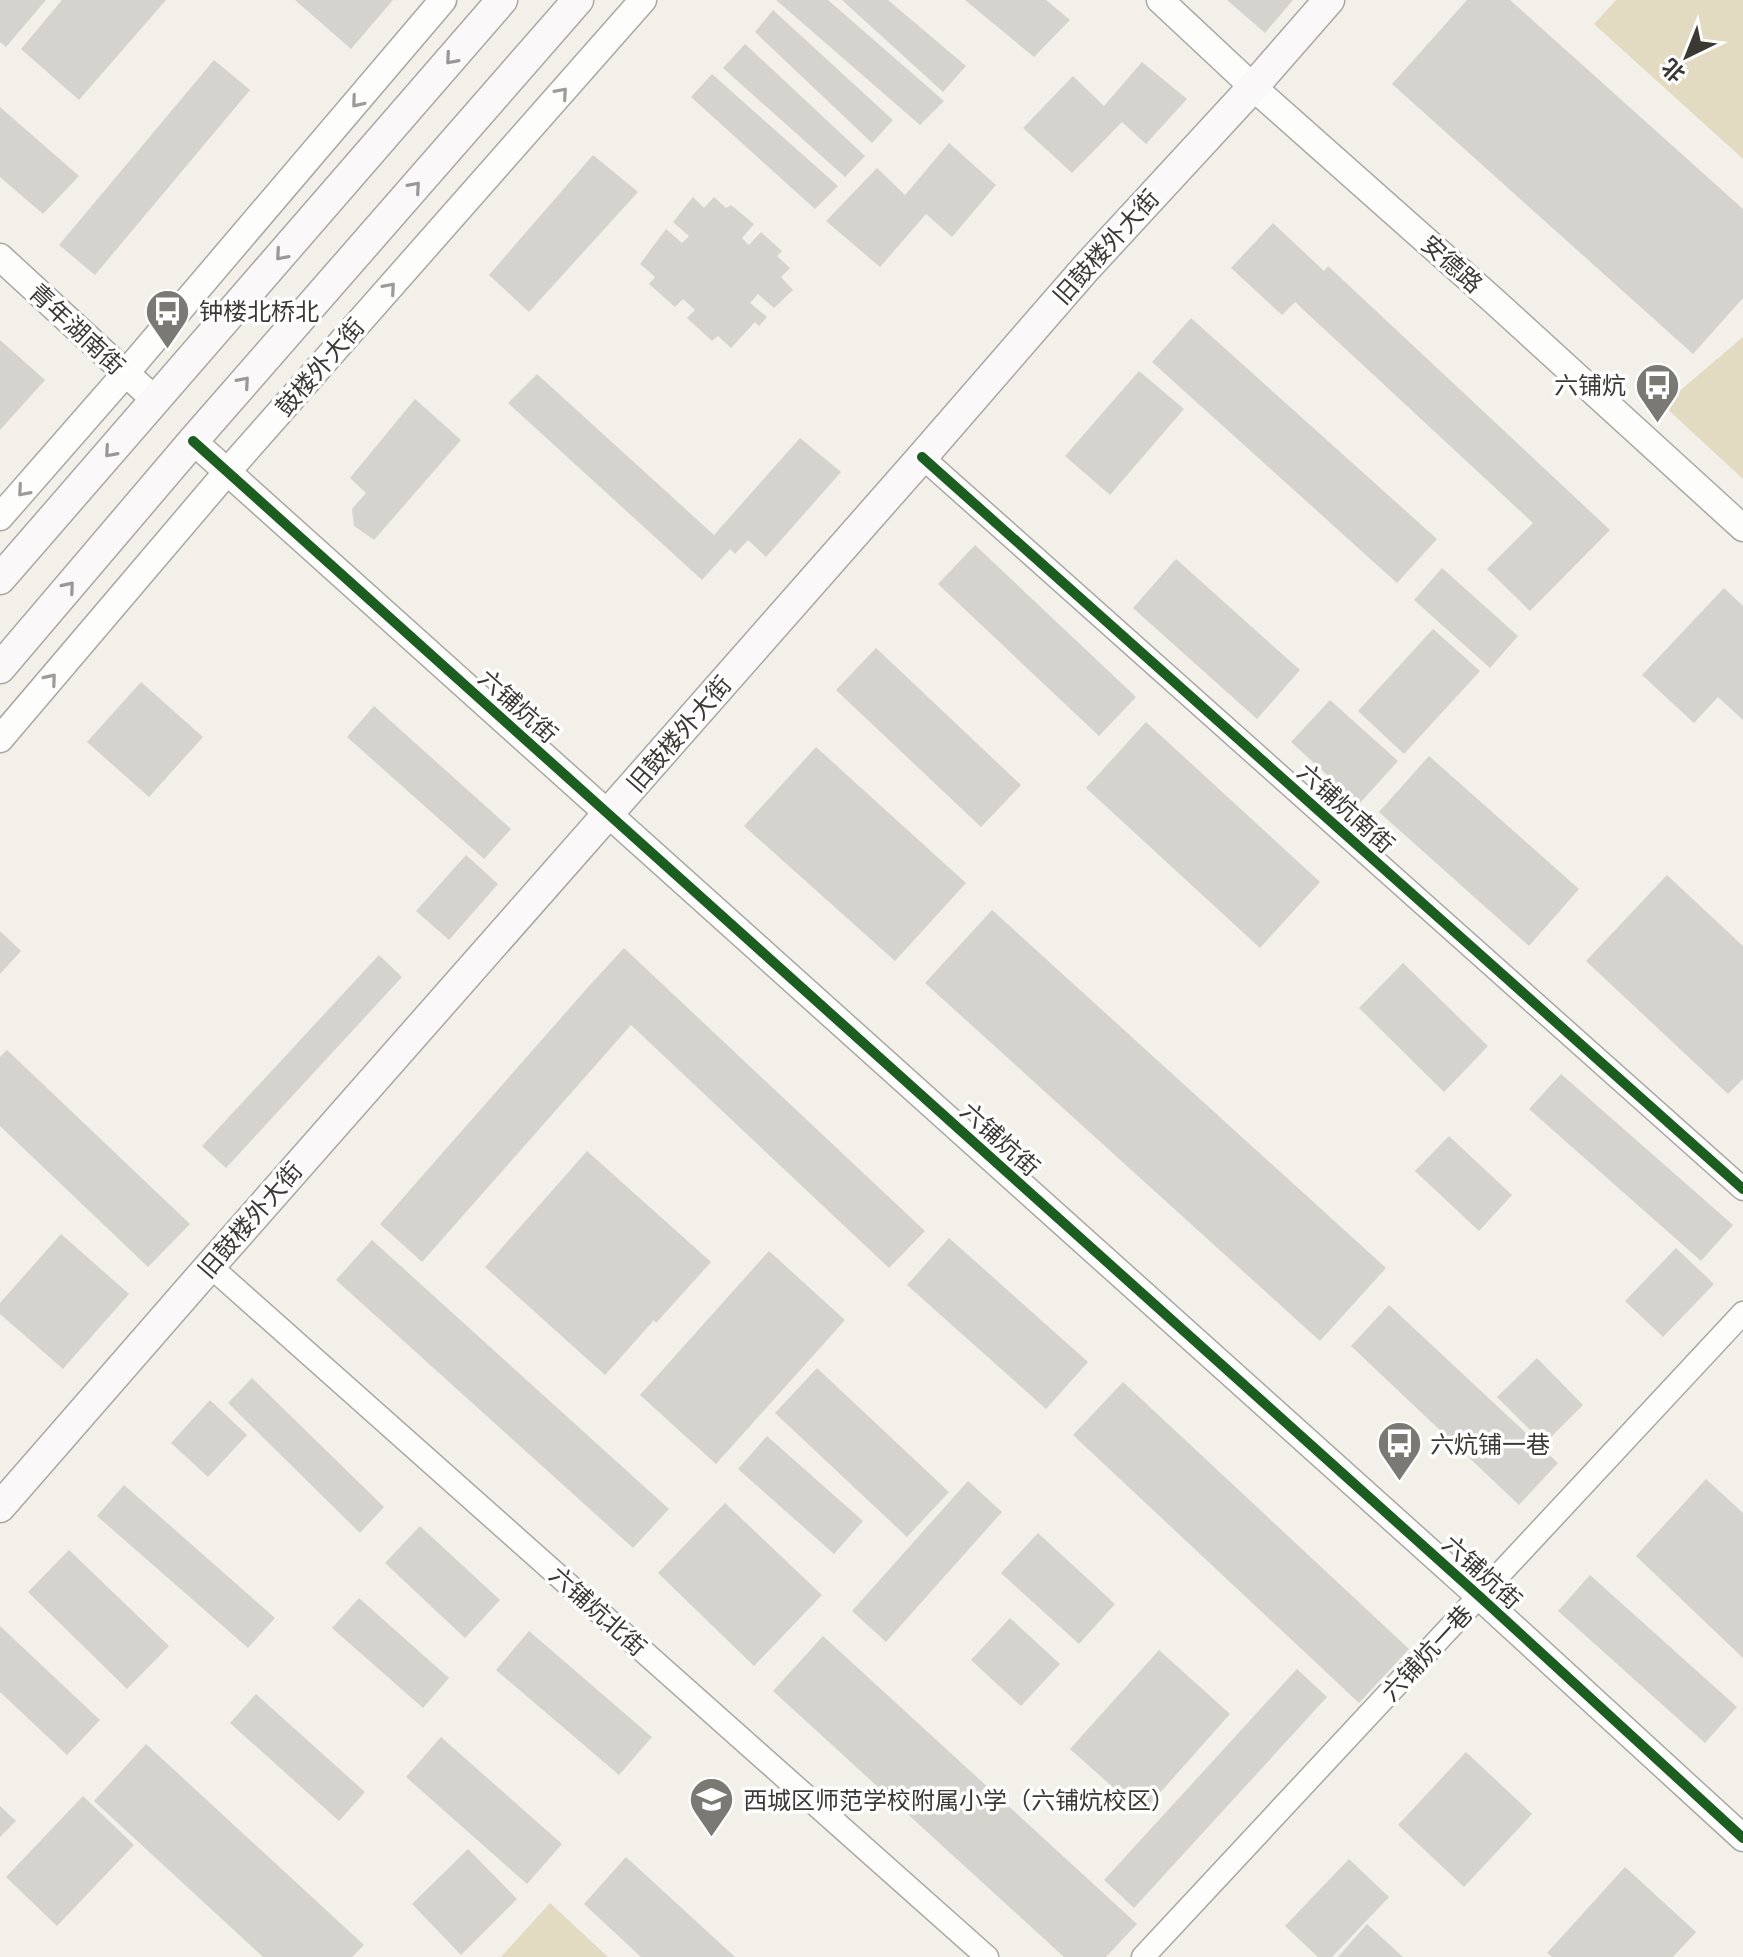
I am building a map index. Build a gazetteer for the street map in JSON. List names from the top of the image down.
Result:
{
  "streets": {
    "main road": ["旧鼓楼外大街", "鼓楼外大街"],
    "street": [
      "安德路",
      "青年湖南街",
      "六铺炕街",
      "六铺炕南街",
      "六铺炕北街",
      "六铺炕一巷"
    ]
  },
  "crossings": [
    ["旧鼓楼外大街", "安德路"],
    ["旧鼓楼外大街", "六铺炕街"],
    ["旧鼓楼外大街", "六铺炕南街"],
    ["旧鼓楼外大街", "六铺炕北街"],
    ["鼓楼外大街", "六铺炕街"],
    ["六铺炕街", "六铺炕一巷"]
  ],
  "places": {
    "bus stop": ["钟楼北桥北", "六铺炕", "六炕铺一巷"],
    "school or university": ["西城区师范学校附属小学（六铺炕校区）"]
  },
  "north": "bottom left"
}
